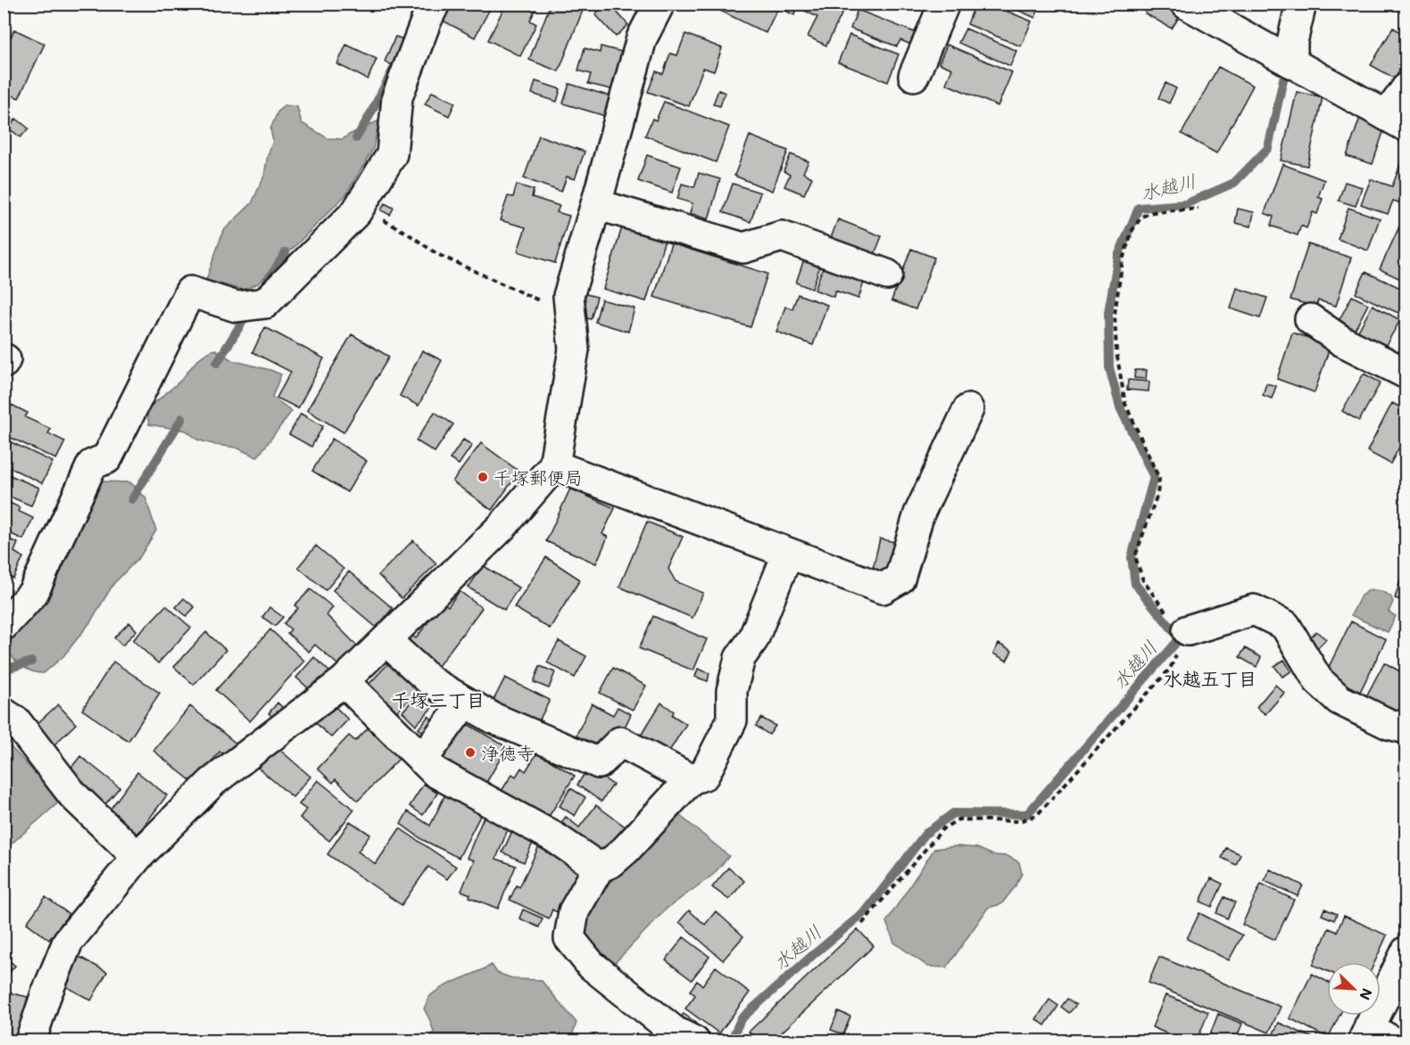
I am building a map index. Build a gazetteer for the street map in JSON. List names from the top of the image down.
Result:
{
  "districts": ["水越五丁目", "千塚三丁目"],
  "water": ["水越川"],
  "places": ["千塚郵便局", "浄徳寺"],
  "north": "bottom right"
}
